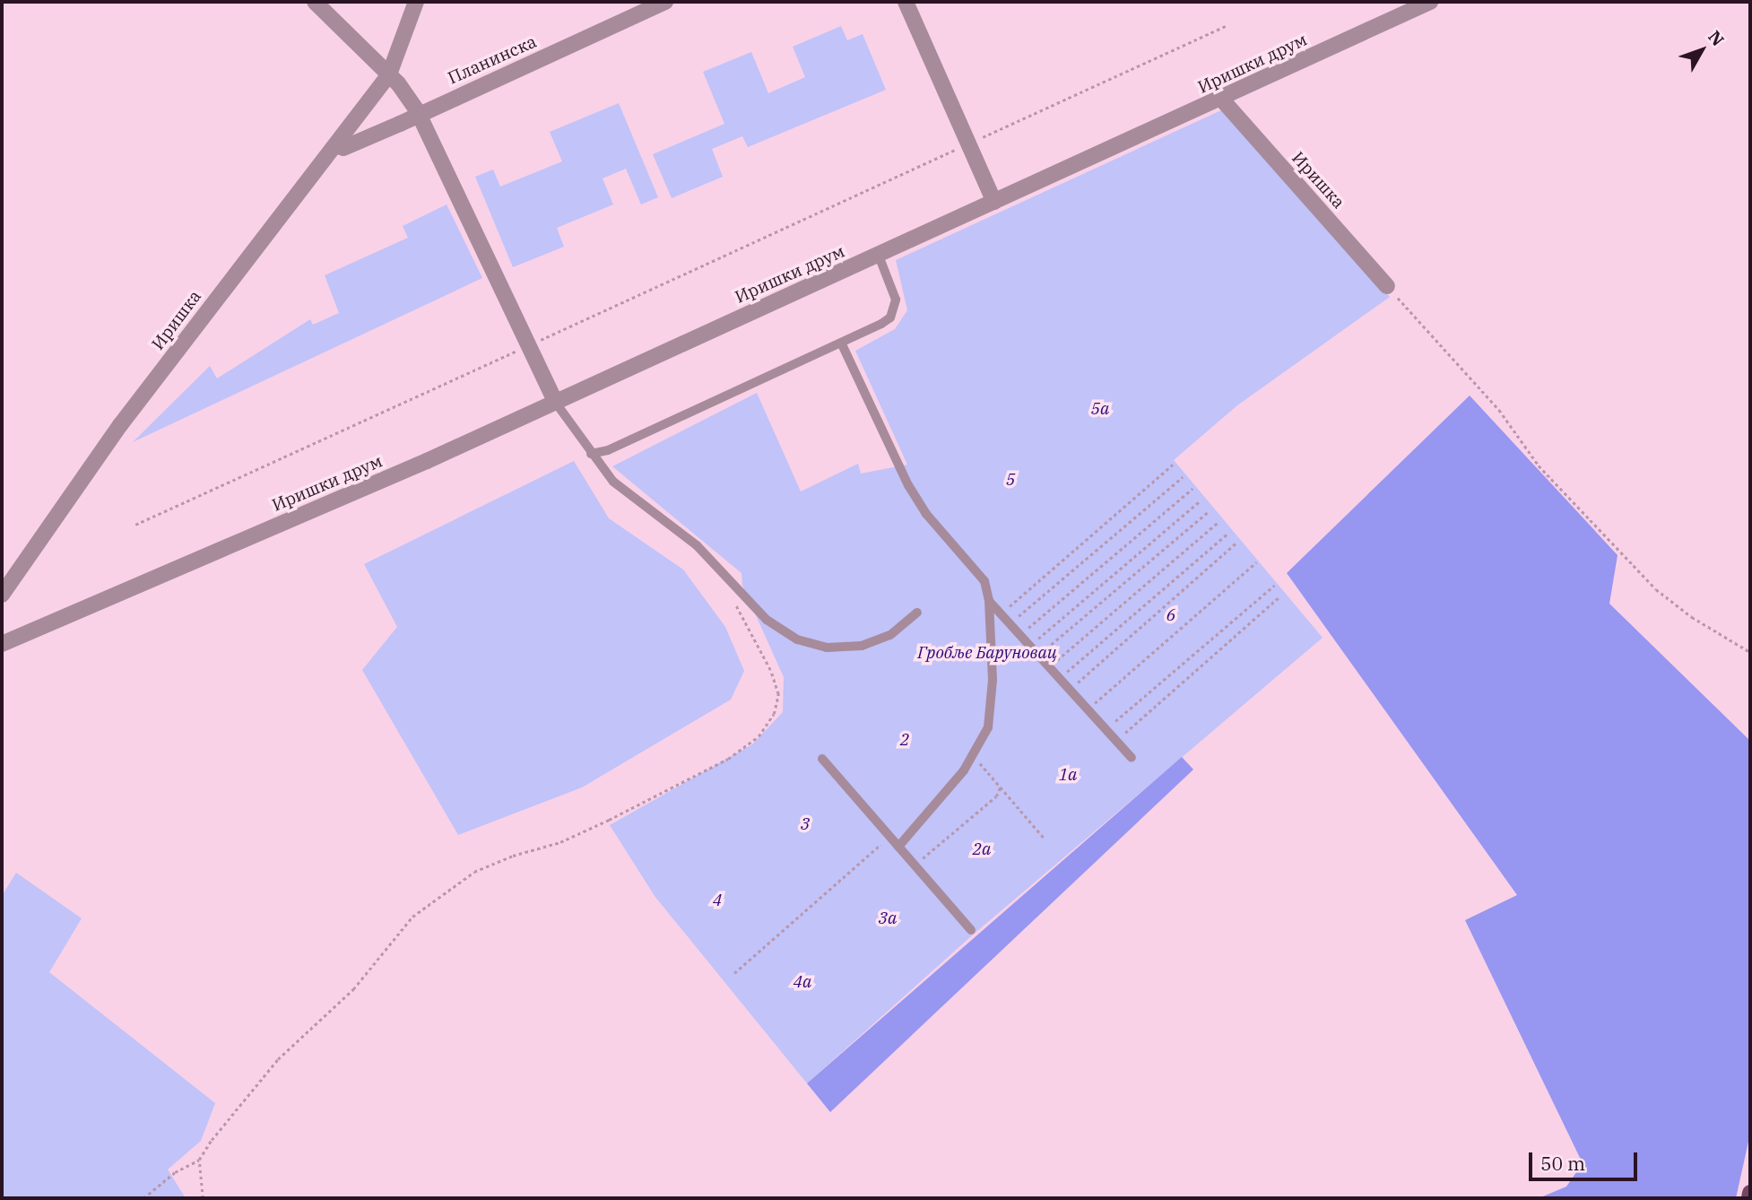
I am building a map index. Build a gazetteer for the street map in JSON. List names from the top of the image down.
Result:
{
  "streets": {
    "street": ["Планинска", "Иришки друм", "Иришка"]
  },
  "crossings": [
    ["Планинска", "Иришка"],
    ["Иришки друм", "Иришка"]
  ],
  "parks": [
    "5a",
    "5",
    "6",
    "Гробље Баруновац",
    "2",
    "1a",
    "3",
    "2a",
    "4",
    "3a",
    "4a"
  ],
  "scale_bar": "50 m",
  "north": "top right"
}
